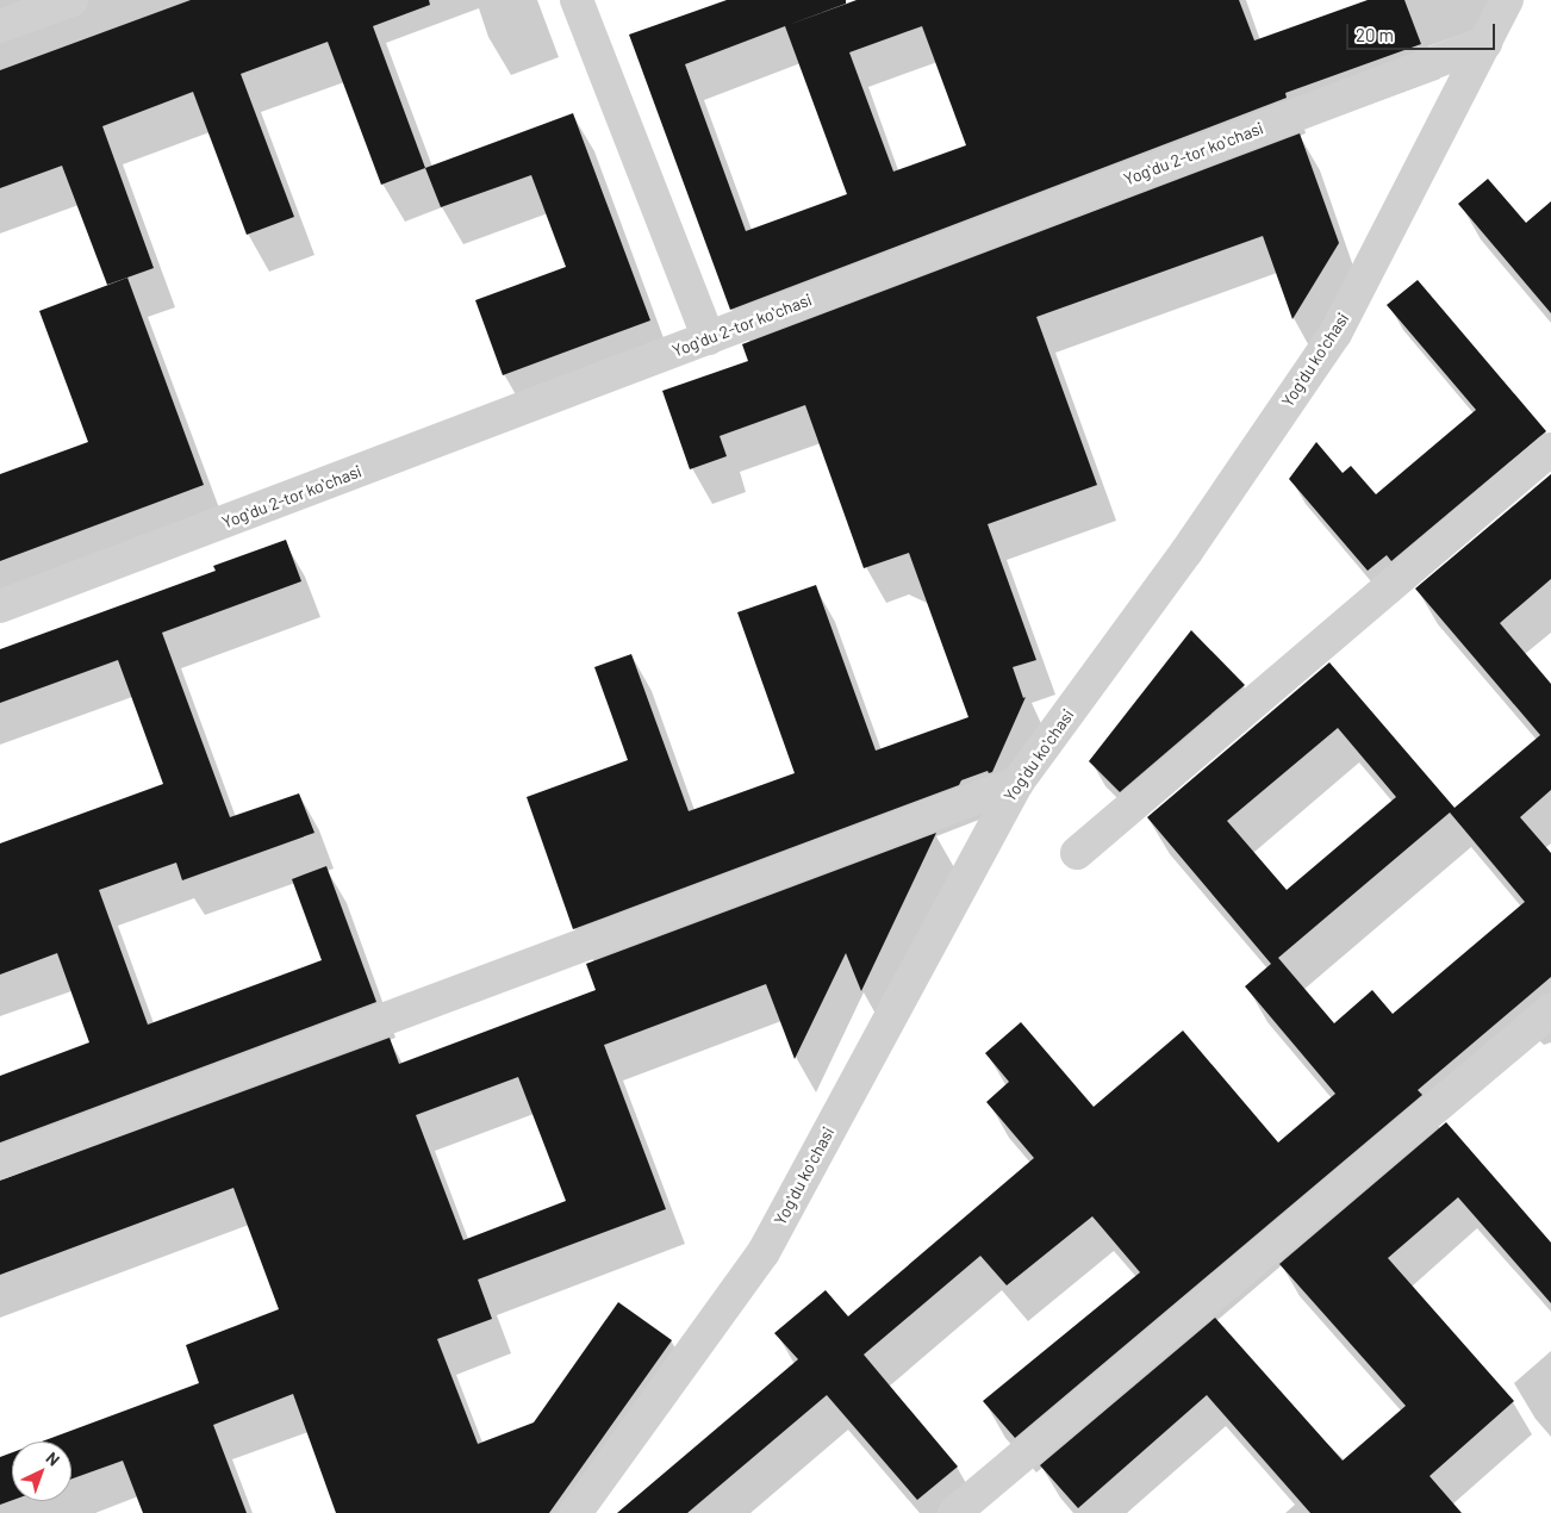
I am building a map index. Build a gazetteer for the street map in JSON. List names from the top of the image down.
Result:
{
  "streets": {
    "street": ["Yogʻdu 2-tor koʻchasi", "Yogʻdu koʻchasi"]
  },
  "crossings": [
    ["Yogʻdu 2-tor koʻchasi", "Yogʻdu koʻchasi"]
  ],
  "scale_bar": "20 m",
  "north": "top right"
}
